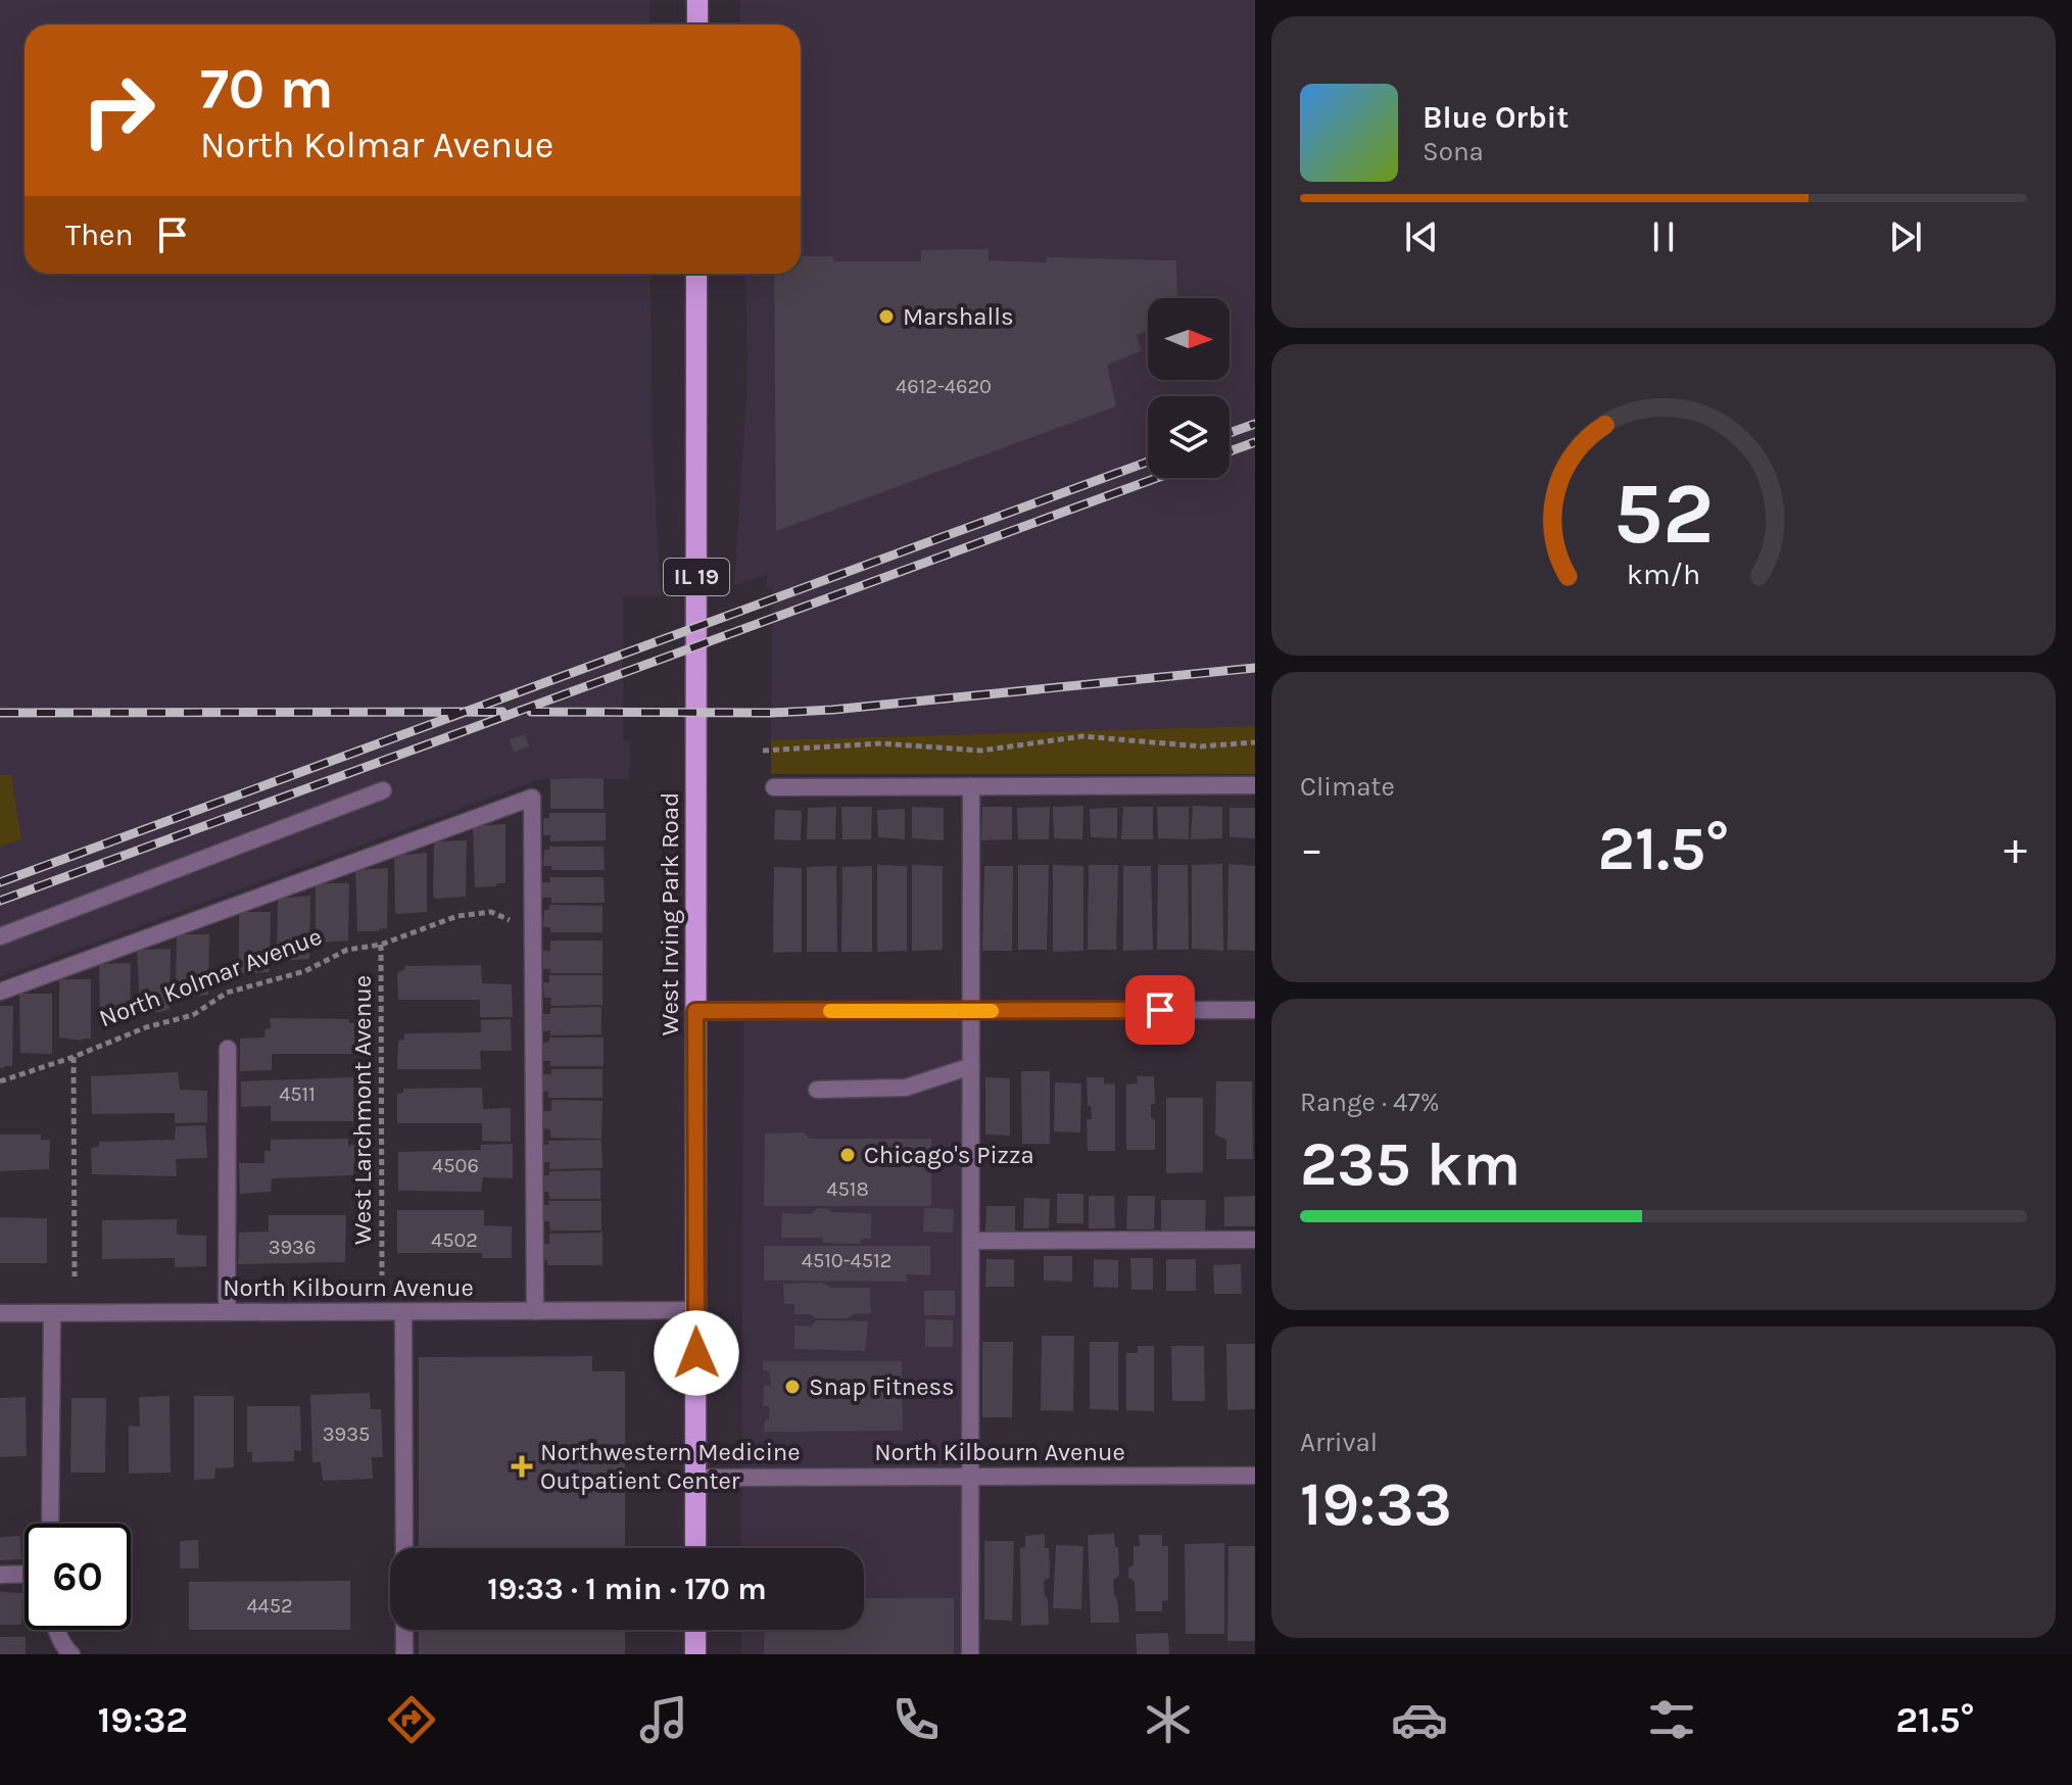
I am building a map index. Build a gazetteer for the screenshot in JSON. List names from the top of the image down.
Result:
{
  "streets": {
    "main road": ["IL 19", "West Irving Park Road"],
    "street": ["North Kilbourn Avenue"],
    "path": ["North Kolmar Avenue", "West Larchmont Avenue"]
  },
  "crossings": [
    ["West Irving Park Road", "North Kilbourn Avenue"],
    ["North Kolmar Avenue", "West Larchmont Avenue"]
  ],
  "places": {
    "other": ["Marshalls", "Chicago's Pizza", "Snap Fitness"],
    "health": ["Northwestern Medicine Outpatient Center"]
  },
  "house_numbers": [
    "4612-4620",
    "4511",
    "4506",
    "4518",
    "4502",
    "3936",
    "4510-4512",
    "3935",
    "4452"
  ],
  "north": "right",
  "page": {
    "turn": ["70 m", "North Kolmar Avenue"],
    "song": ["Blue Orbit", "Sona"],
    "then": "Then",
    "tile": [
      "Climate",
      ["Range · 47%", "235 km"],
      ["Arrival", "19:33"]
    ],
    "heat": ["−", "21.5°", "+"],
    "limit": "60",
    "trip": "19:33 · 1 min · 170 m",
    "tabs": ["19:32", "21.5°"],
    "gauge": ["52", "km/h"]
  }
}
